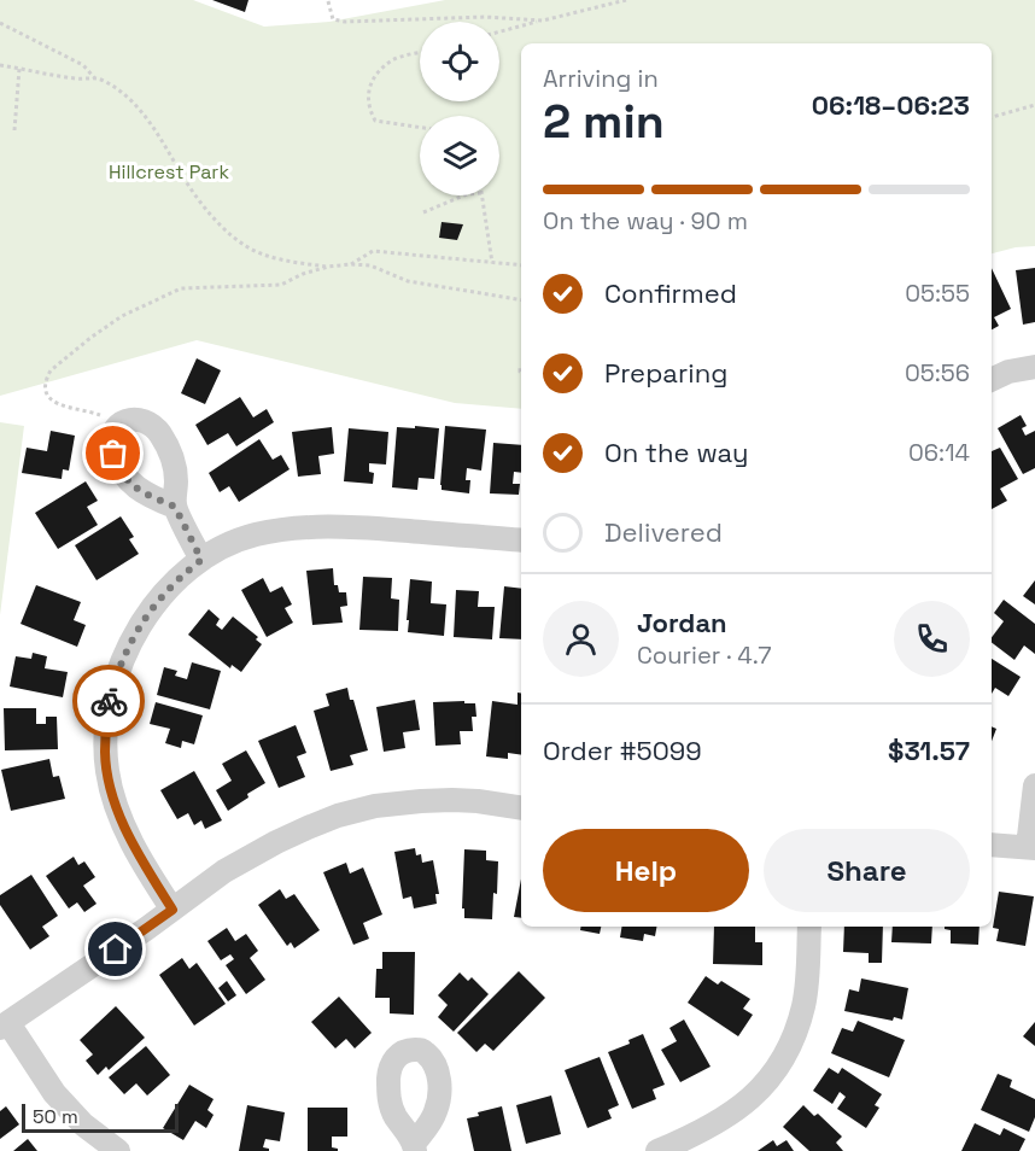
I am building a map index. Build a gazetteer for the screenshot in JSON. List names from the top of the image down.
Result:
{
  "parks": ["Hillcrest Park"],
  "scale_bar": "50 m",
  "page": {
    "heading": ["2 min", "Arriving in", "06:18–06:23"],
    "panel": [
      "Jordan",
      "Courier · 4.7",
      "Order #5099",
      "$31.57"
    ],
    "bar": "On the way · 90 m",
    "list": [
      ["Confirmed", "05:55"],
      ["Preparing", "05:56"],
      ["On the way", "06:14"],
      "Delivered"
    ],
    "buttons": ["Help", "Share"],
    "scale": "50 m"
  }
}
